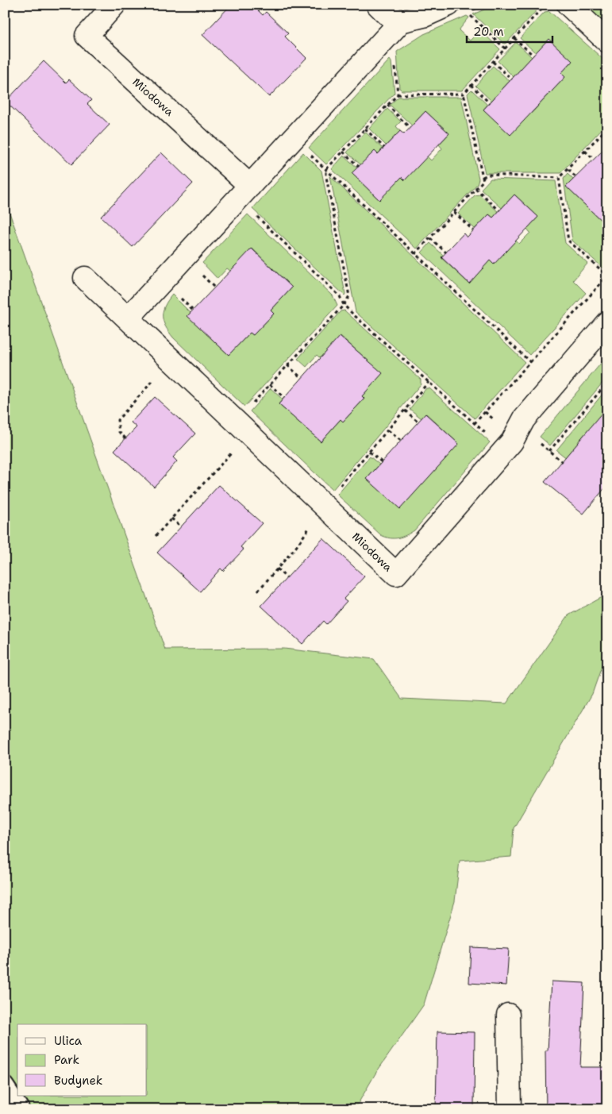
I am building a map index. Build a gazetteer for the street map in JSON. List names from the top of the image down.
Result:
{
  "streets": {
    "street": ["Miodowa"]
  },
  "legend": ["Ulica", "Park", "Budynek"],
  "scale_bar": "20 m"
}
